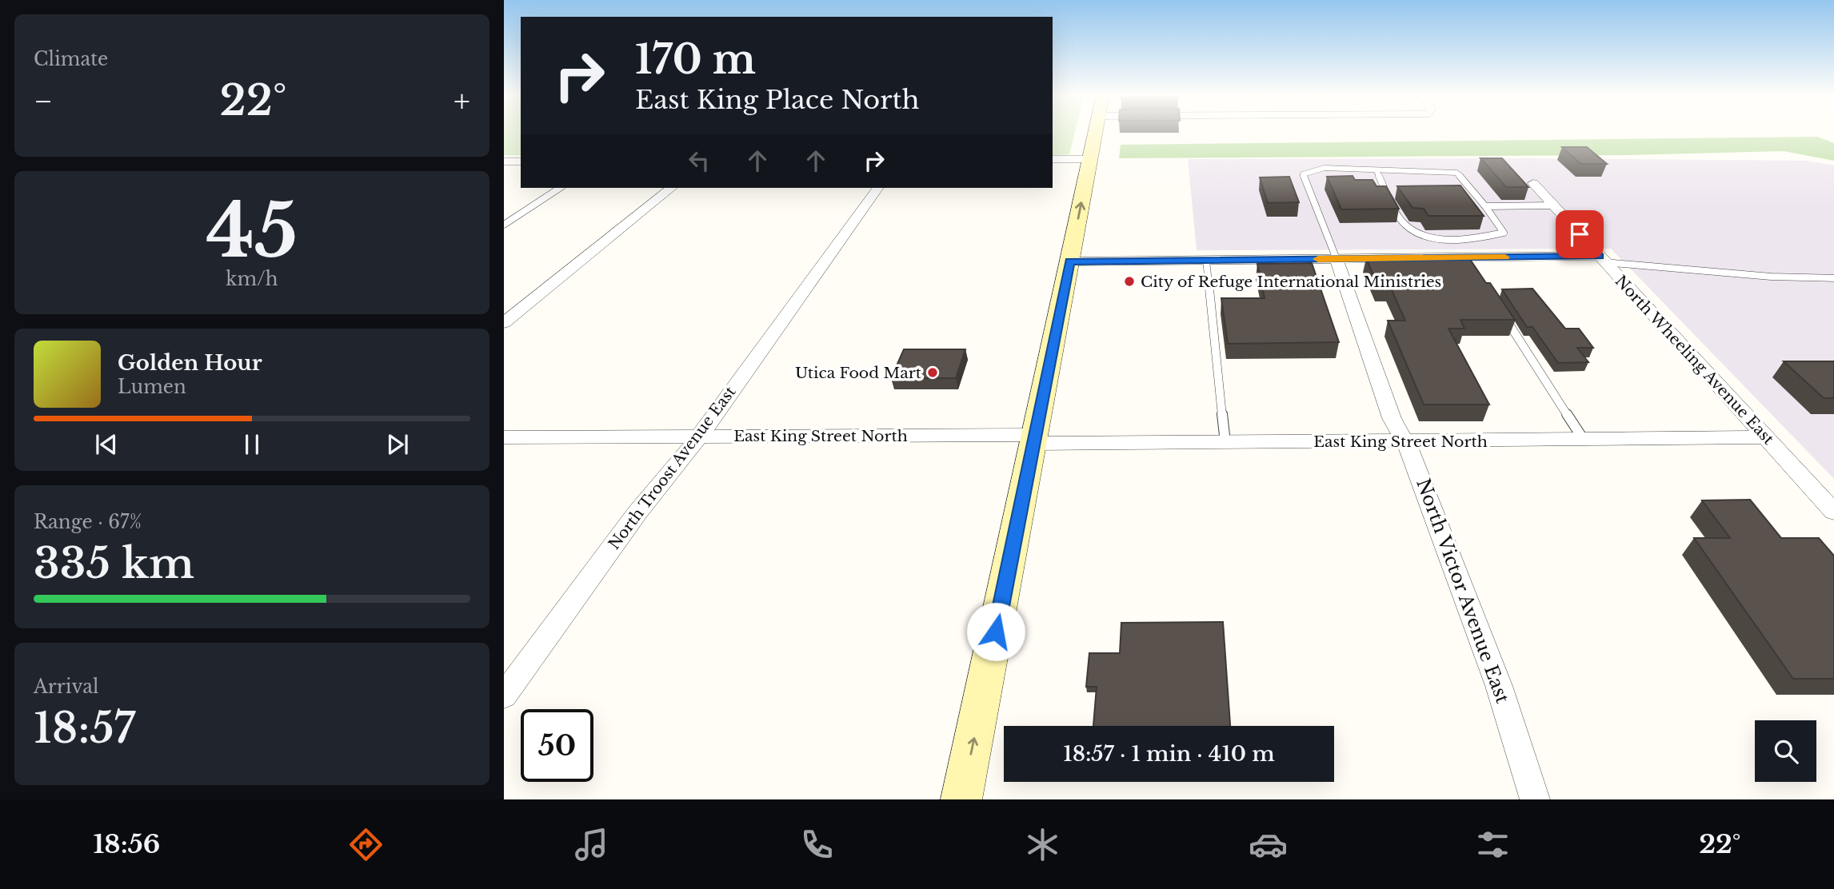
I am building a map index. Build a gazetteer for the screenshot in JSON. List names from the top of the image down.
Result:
{
  "streets": {
    "street": [
      "North Wheeling Avenue East",
      "East King Street North",
      "North Troost Avenue East",
      "North Victor Avenue East"
    ]
  },
  "crossings": [
    ["North Wheeling Avenue East", "East King Street North"],
    ["East King Street North", "North Troost Avenue East"],
    ["East King Street North", "North Victor Avenue East"]
  ],
  "places": ["City of Refuge International Ministries", "Utica Food Mart"],
  "page": {
    "tile": [
      "Climate",
      ["45", "km/h"],
      ["Range · 67%", "335 km"],
      ["Arrival", "18:57"]
    ],
    "turn": ["170 m", "East King Place North"],
    "heat": ["−", "22°", "+"],
    "song": ["Golden Hour", "Lumen"],
    "limit": "50",
    "trip": "18:57 · 1 min · 410 m",
    "tabs": ["18:56", "22°"]
  }
}
